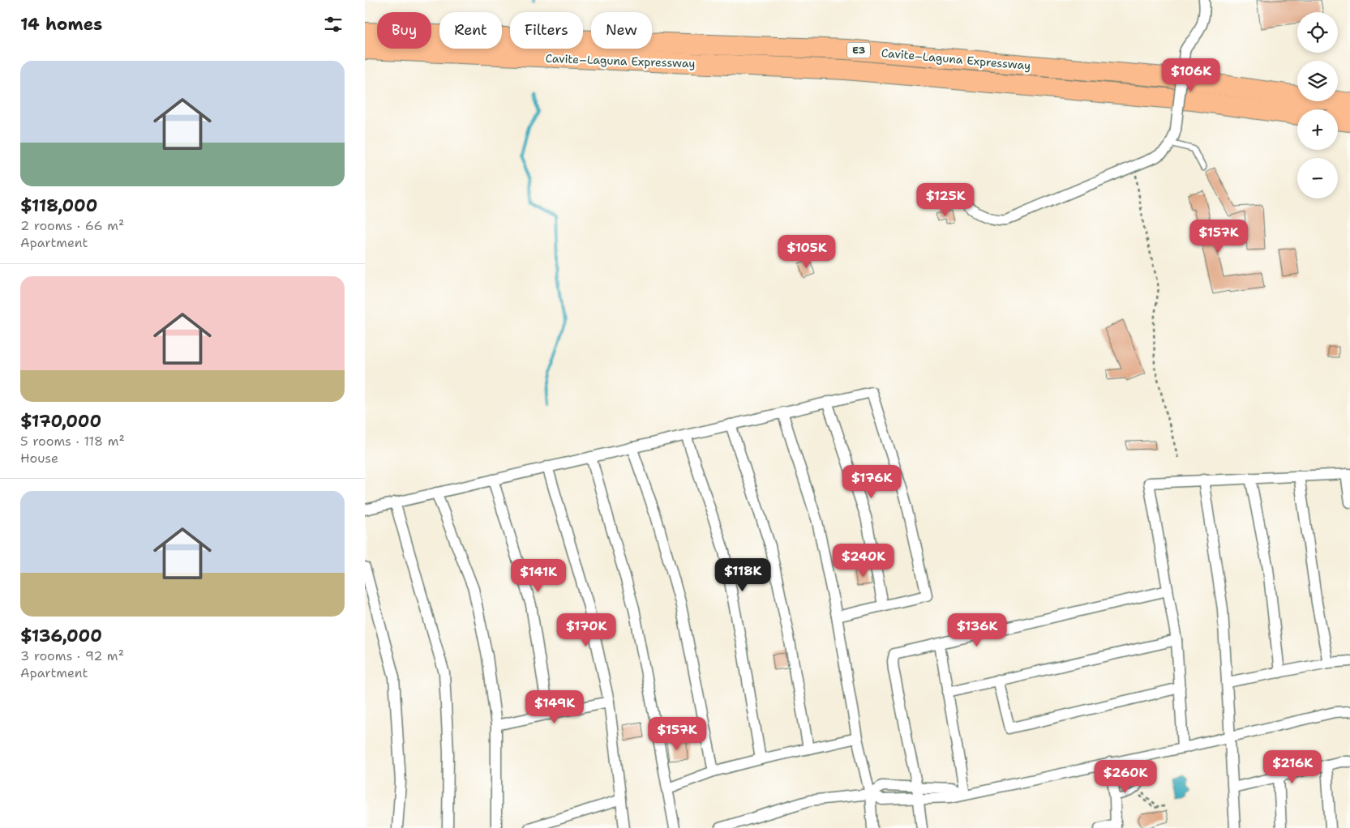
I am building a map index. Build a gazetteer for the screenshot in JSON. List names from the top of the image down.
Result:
{
  "streets": {
    "highway": ["E3", "Cavite–Laguna Expressway"]
  },
  "page": {
    "heading": "14 homes",
    "map_buttons": ["+", "−"],
    "chip": [
      "Buy",
      "Rent",
      "Filters",
      "New"
    ],
    "list": [
      {
        "name": "$118,000",
        "note": "2 rooms · 66 m² · Apartment"
      },
      {
        "name": "$170,000",
        "note": "5 rooms · 118 m² · House"
      },
      {
        "name": "$136,000",
        "note": "3 rooms · 92 m² · Apartment"
      }
    ],
    "price": [
      "$106K",
      "$125K",
      "$157K",
      "$105K",
      "$176K",
      "$240K",
      "$118K",
      "$141K",
      "$170K",
      "$136K",
      "$149K",
      "$157K",
      "$216K",
      "$260K"
    ]
  }
}
